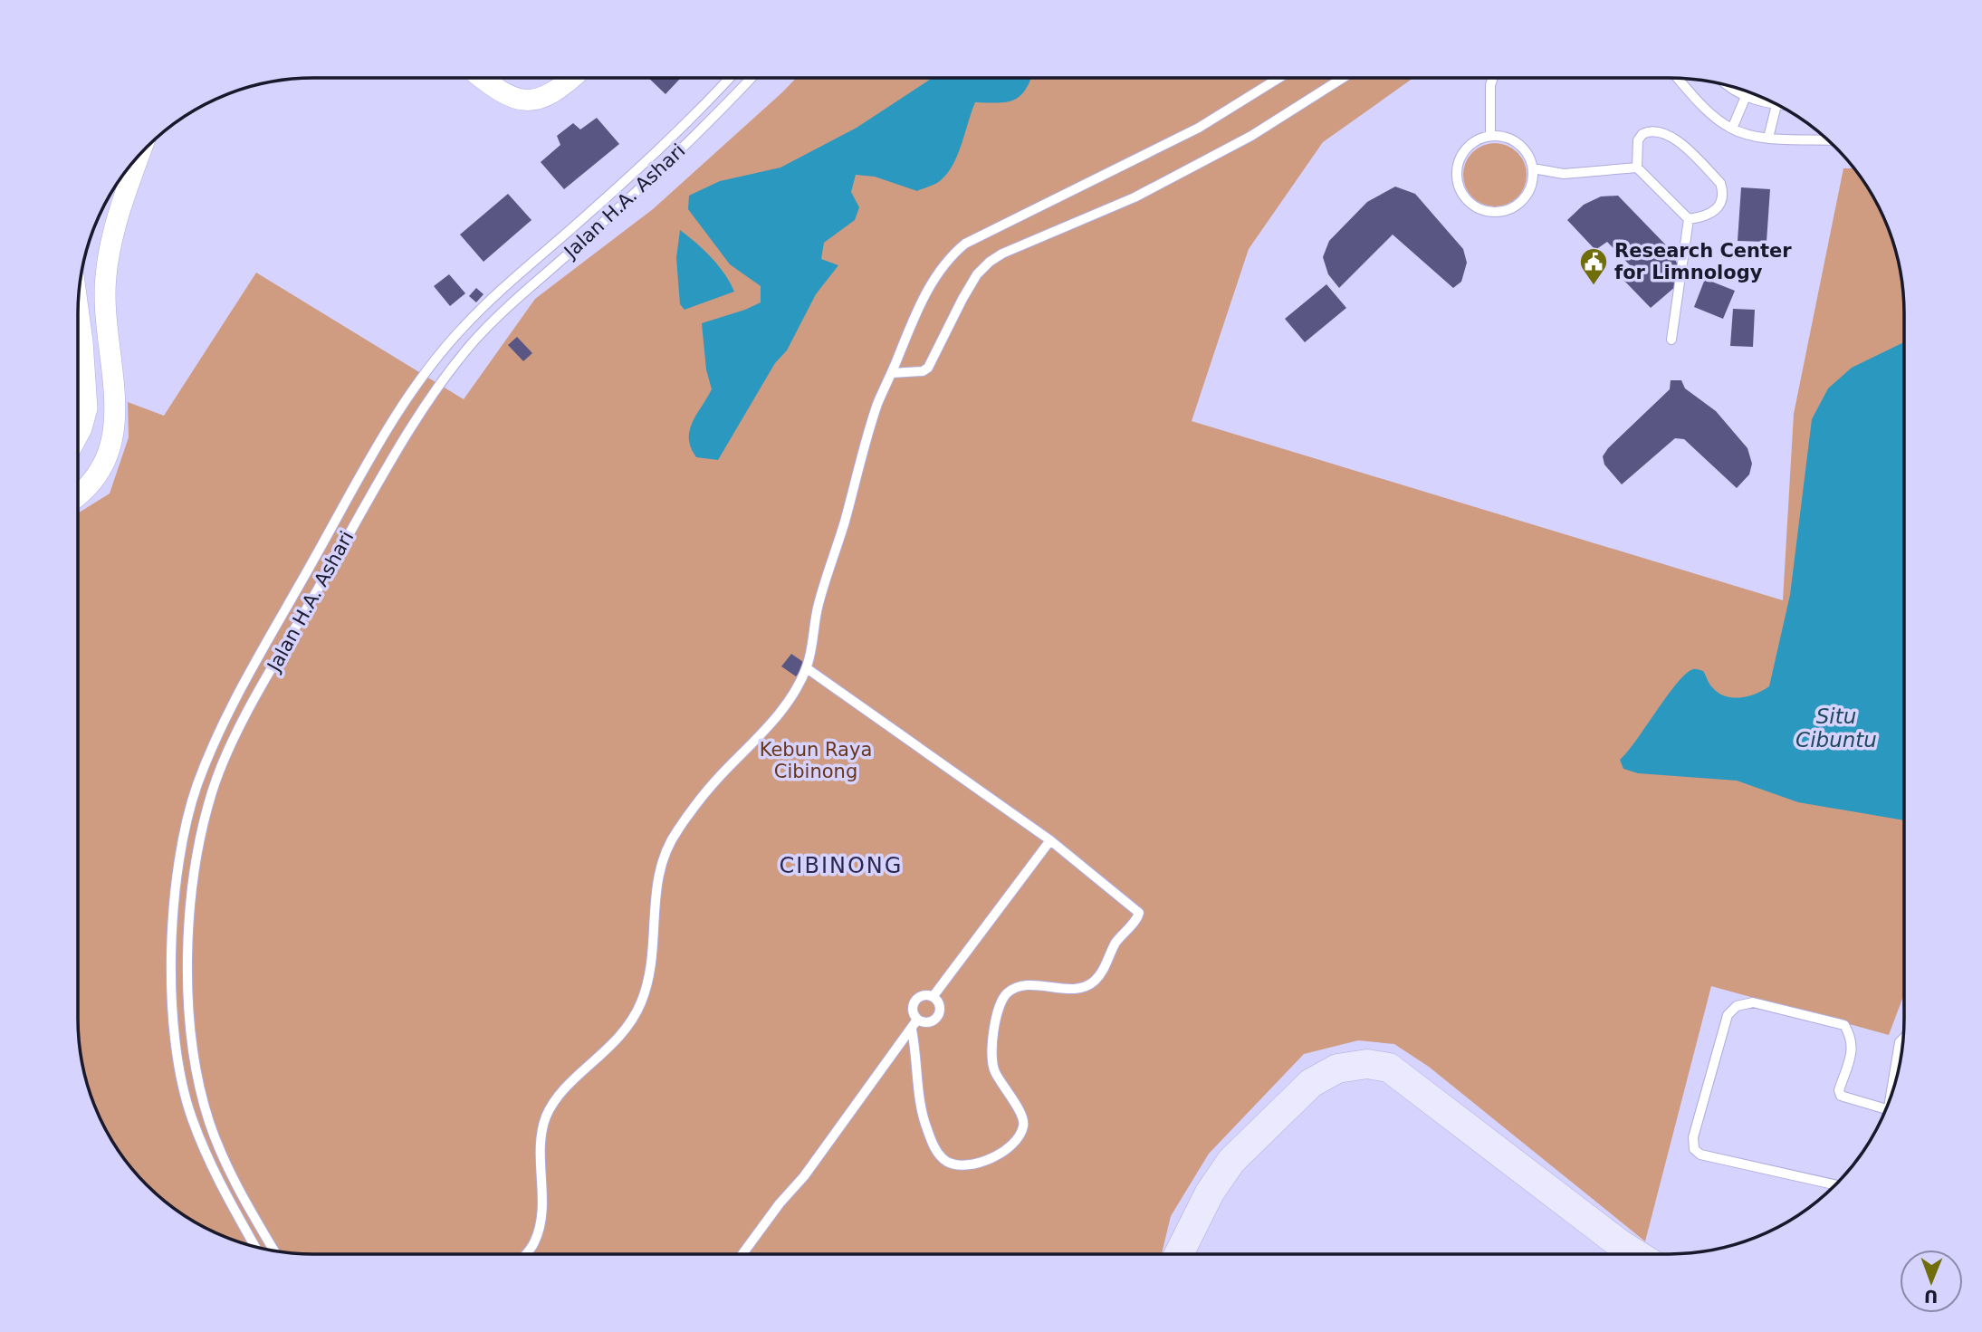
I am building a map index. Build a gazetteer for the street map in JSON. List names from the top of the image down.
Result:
{
  "streets": {
    "lane": ["Jalan H.A. Ashari"]
  },
  "districts": ["CIBINONG"],
  "water": ["Situ Cibuntu"],
  "parks": ["Kebun Raya Cibinong"],
  "places": {
    "public building": ["Research Center for Limnology"]
  },
  "north": "bottom"
}
